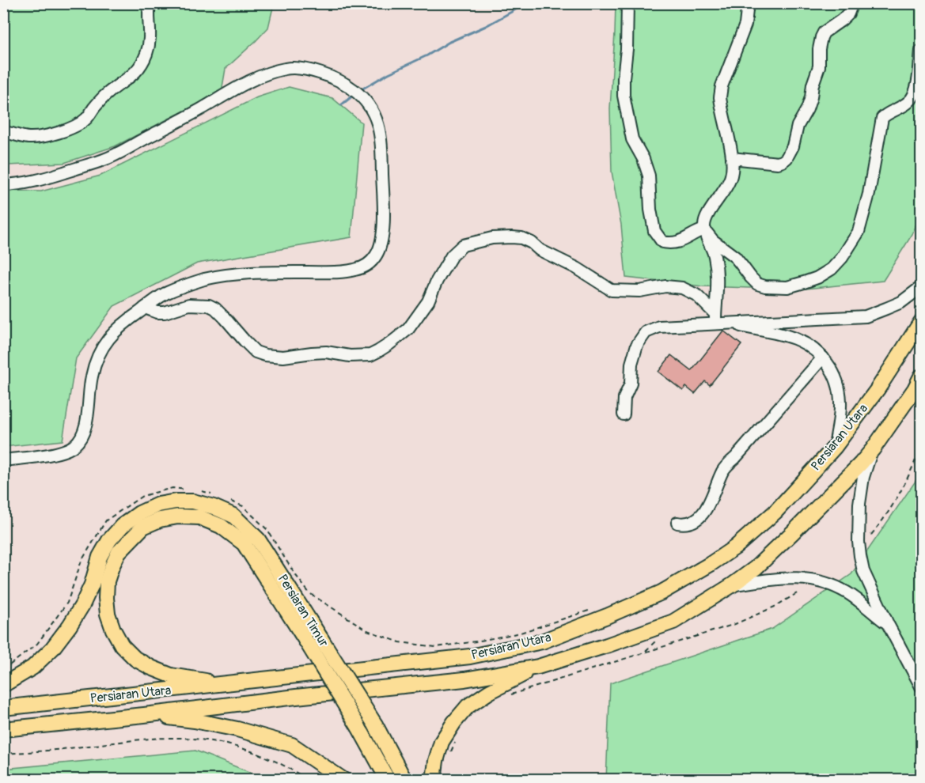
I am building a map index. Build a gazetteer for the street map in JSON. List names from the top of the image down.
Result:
{
  "streets": {
    "main road": ["Persiaran Utara", "Persiaran Timur"]
  },
  "crossings": [
    ["Persiaran Utara", "Persiaran Timur"]
  ]
}
